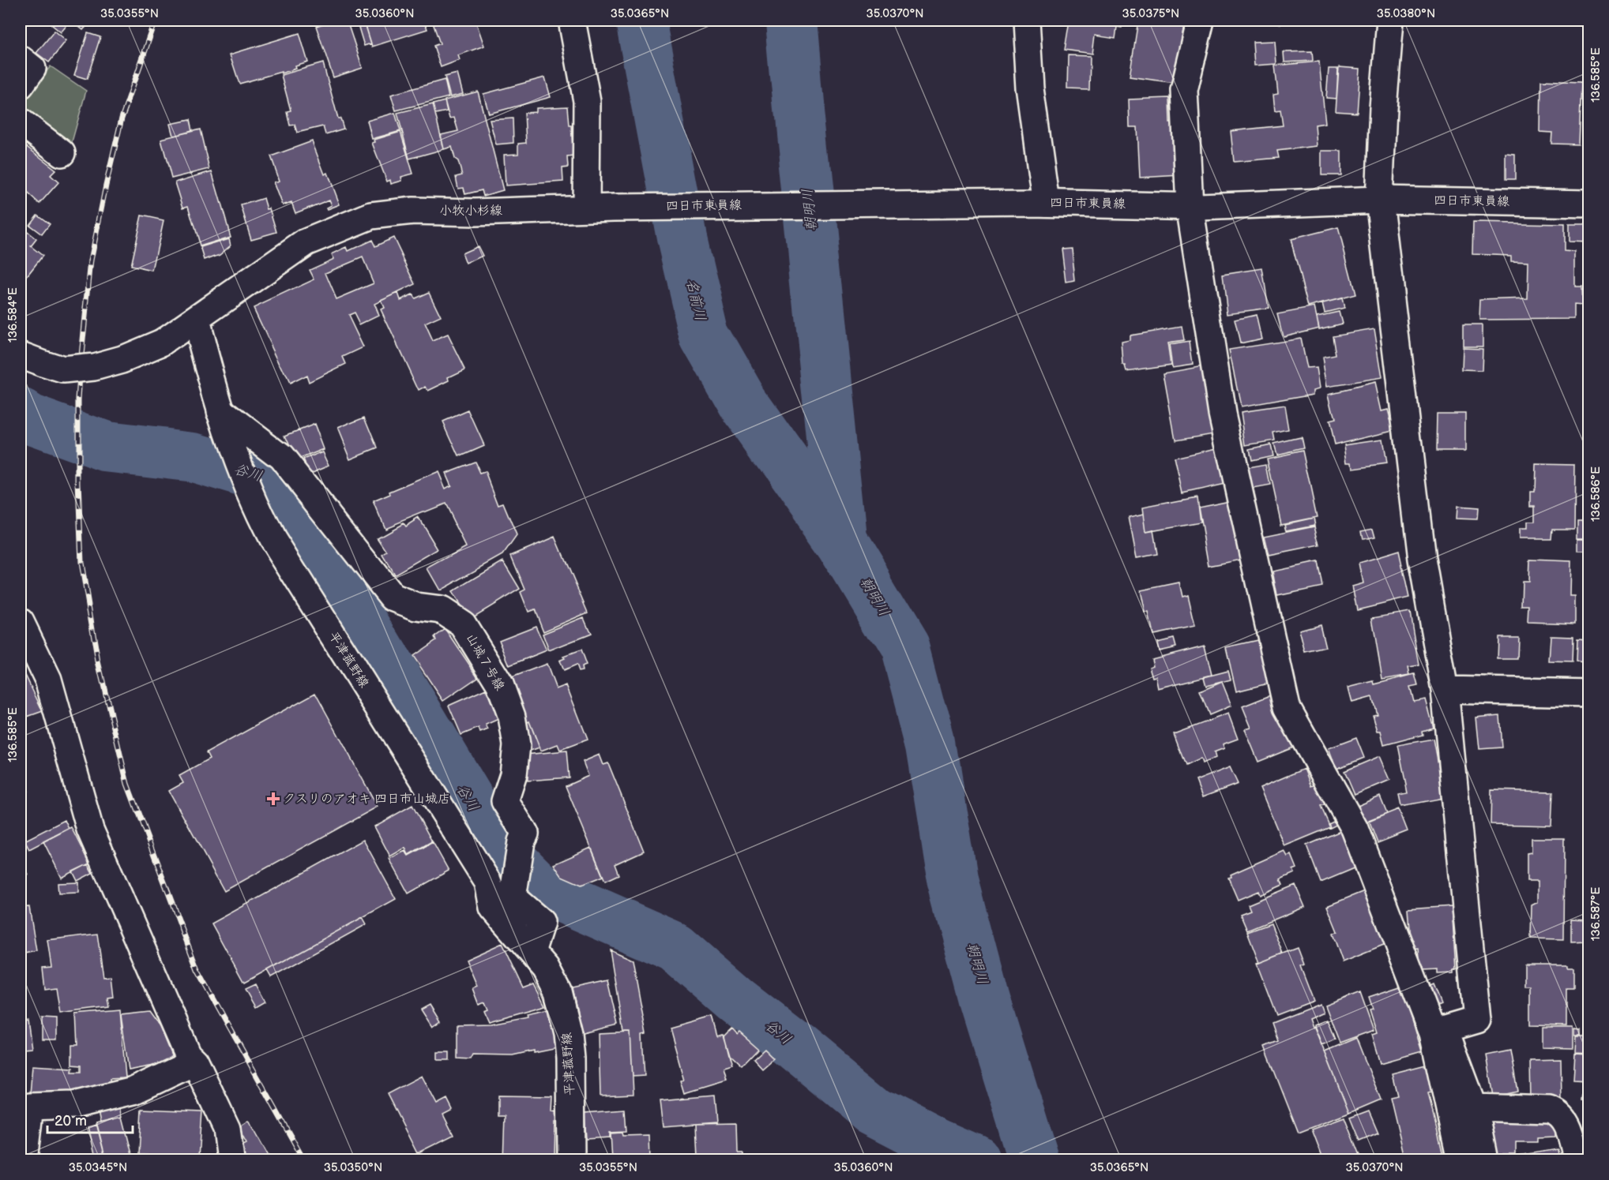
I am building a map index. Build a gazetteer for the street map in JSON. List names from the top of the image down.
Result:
{
  "streets": {
    "street": [
      "四日市東員線",
      "小牧小杉線",
      "平津菰野線",
      "山城７号線"
    ]
  },
  "crossings": [
    ["四日市東員線", "小牧小杉線"],
    ["小牧小杉線", "平津菰野線"],
    ["平津菰野線", "山城７号線"]
  ],
  "water": ["朝明川", "名前川", "谷川"],
  "places": {
    "health": ["クスリのアオキ 四日市山城店"]
  },
  "scale_bar": "20 m",
  "coordinates": [
    "35.0355°N",
    "35.0360°N",
    "35.0365°N",
    "35.0370°N",
    "35.0375°N",
    "35.0380°N",
    "136.585°E",
    "136.584°E",
    "136.586°E",
    "136.587°E",
    "35.0345°N",
    "35.0350°N"
  ]
}
